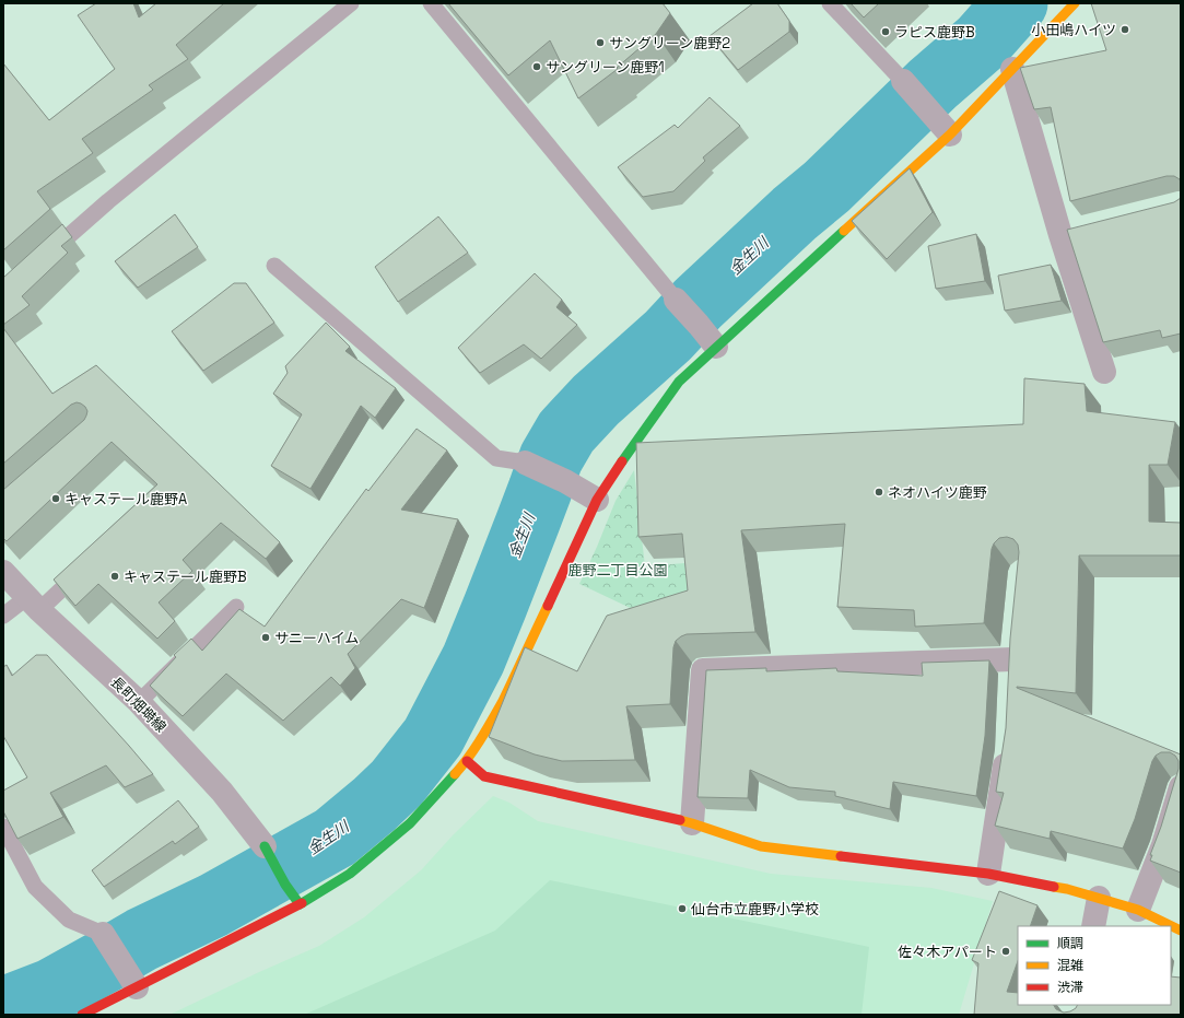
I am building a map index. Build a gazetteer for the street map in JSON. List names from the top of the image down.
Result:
{
  "streets": {
    "street": ["長町畑塒線"]
  },
  "water": ["金生川"],
  "parks": ["鹿野二丁目公園"],
  "places": [
    "小田嶋ハイツ",
    "ラピス鹿野B",
    "サングリーン鹿野2",
    "サングリーン鹿野1",
    "ネオハイツ鹿野",
    "キャステール鹿野A",
    "キャステール鹿野B",
    "サニーハイム",
    "仙台市立鹿野小学校",
    "佐々木アパート"
  ],
  "legend": ["順調", "混雑", "渋滞"]
}
